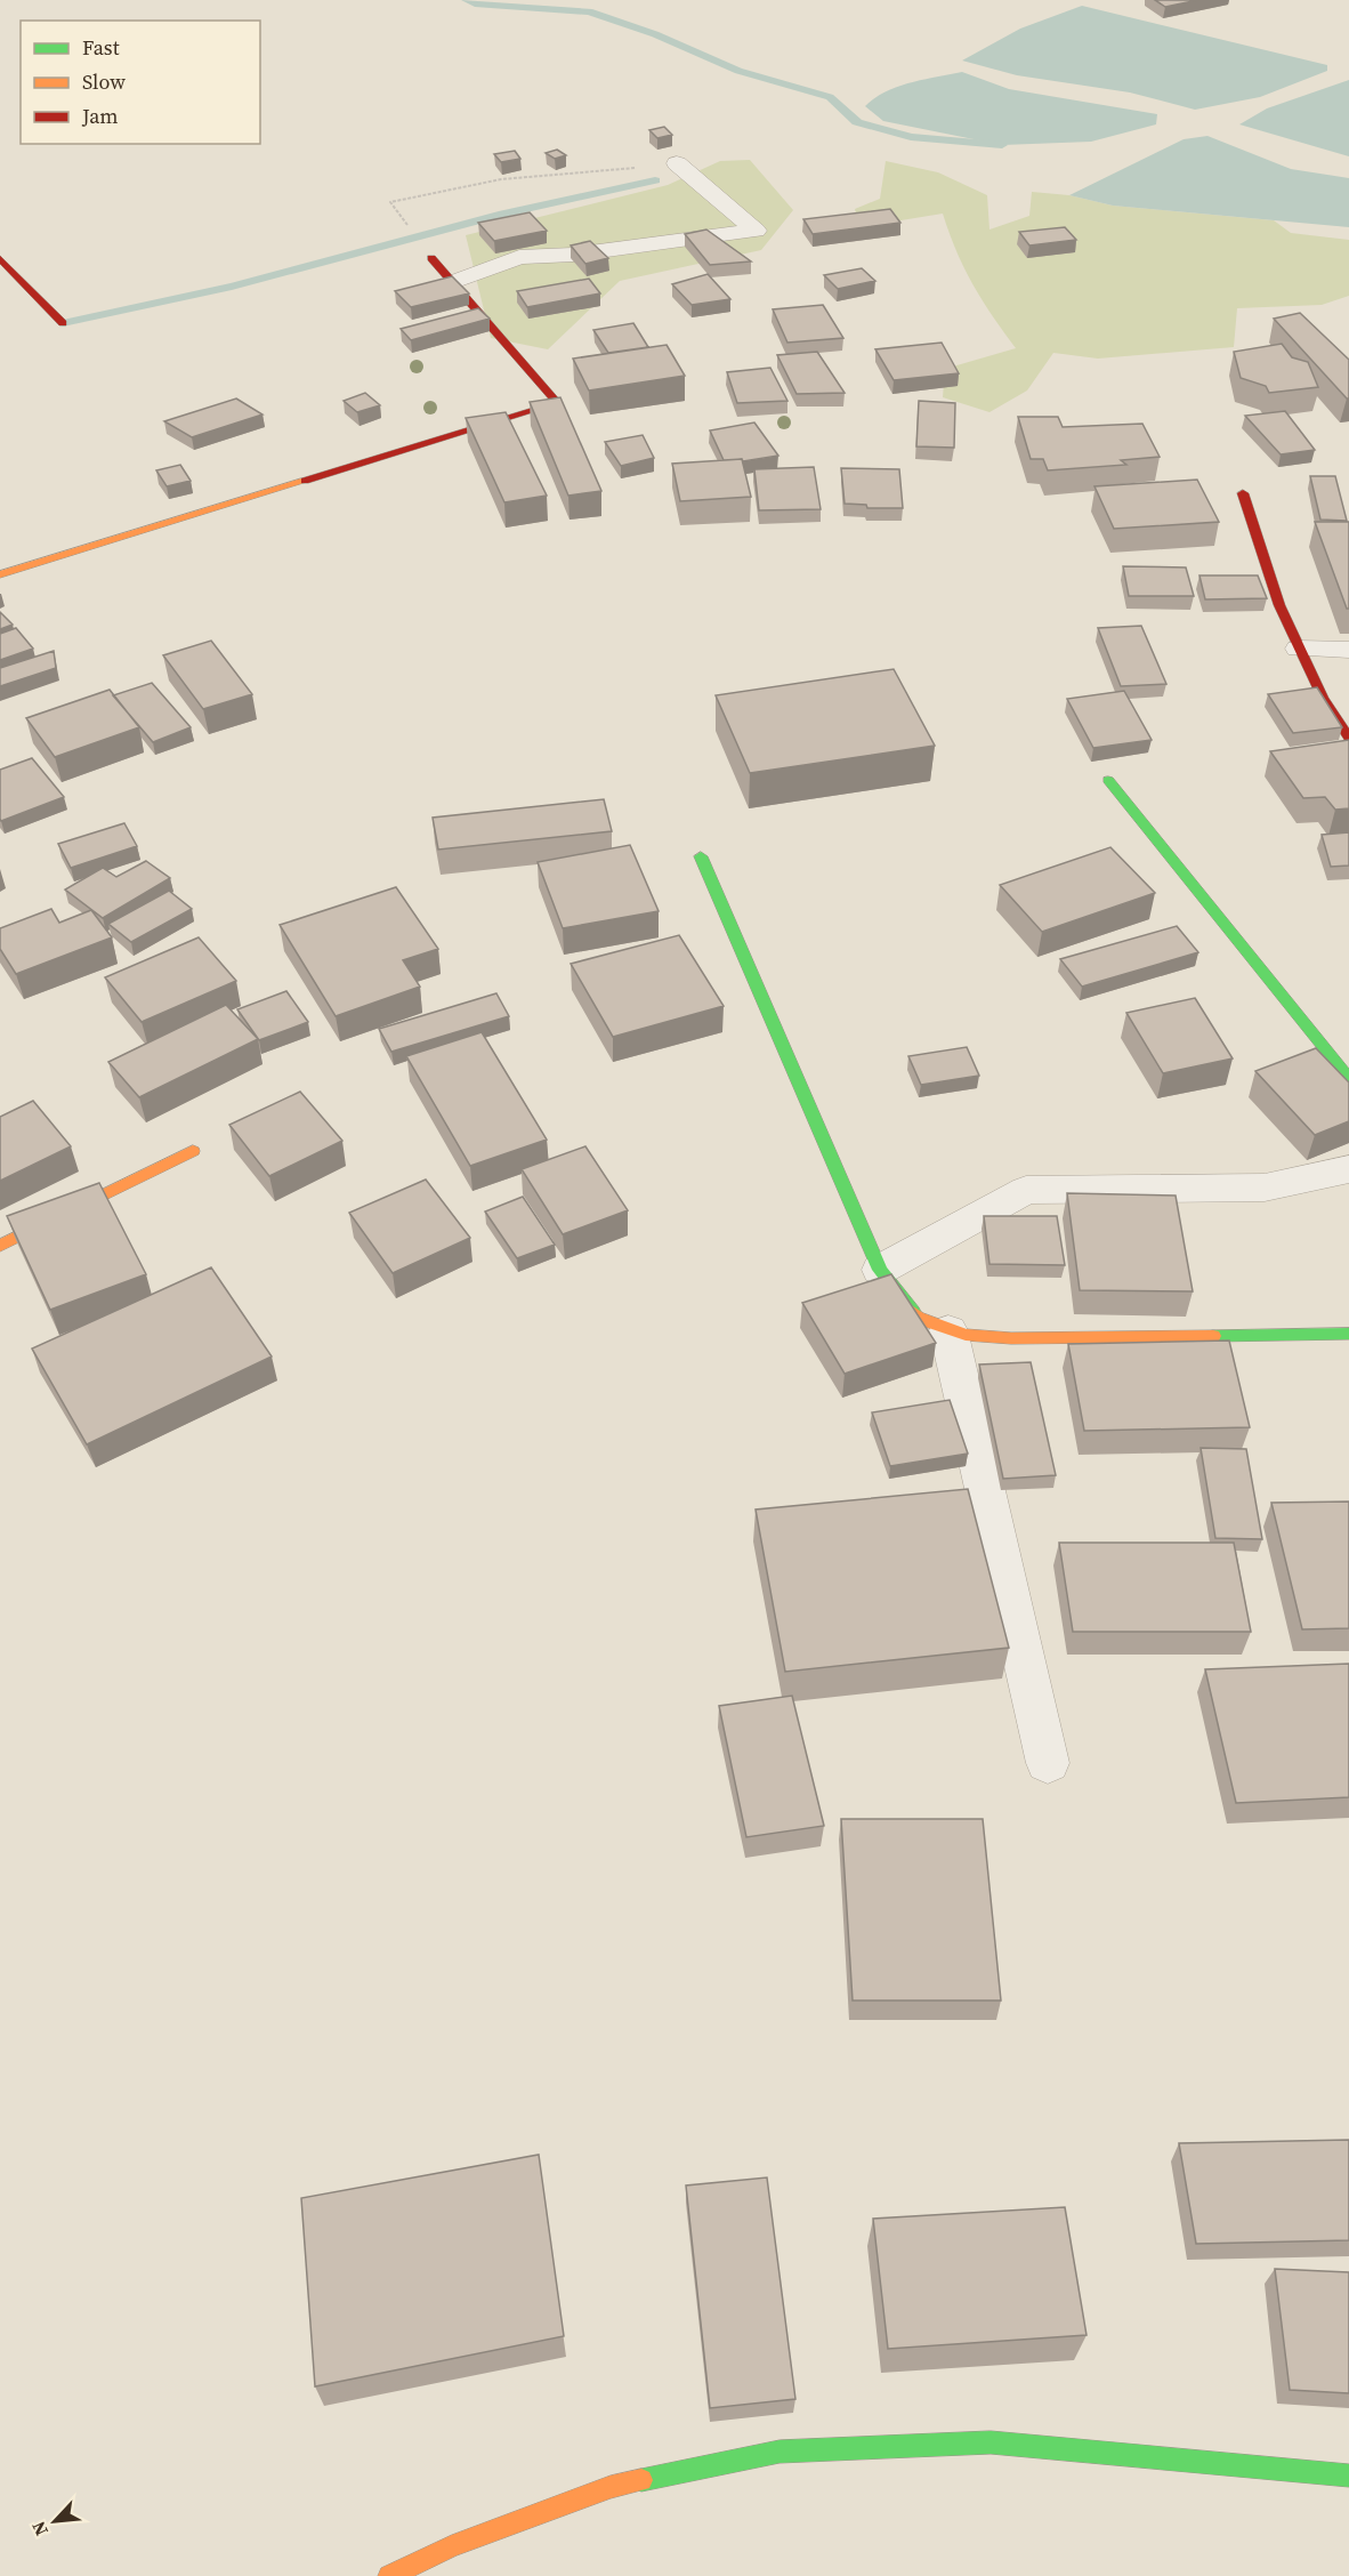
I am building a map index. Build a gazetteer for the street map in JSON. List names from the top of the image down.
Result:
{
  "legend": ["Fast", "Slow", "Jam"],
  "north": "bottom left"
}
